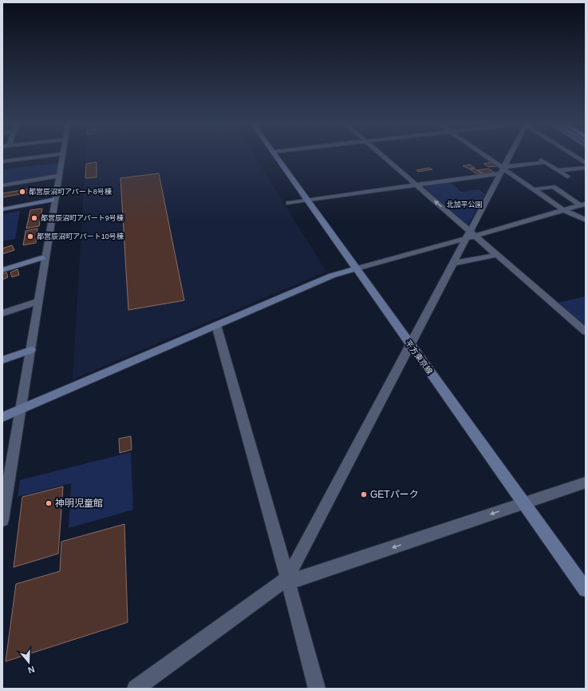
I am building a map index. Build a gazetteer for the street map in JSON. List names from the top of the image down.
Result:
{
  "streets": {
    "main road": ["平方東京線"]
  },
  "parks": ["北加平公園"],
  "places": [
    "都営辰沼町アパート8号棟",
    "都営辰沼町アパート9号棟",
    "都営辰沼町アパート10号棟",
    "GETパーク",
    "神明児童館"
  ],
  "north": "bottom"
}
